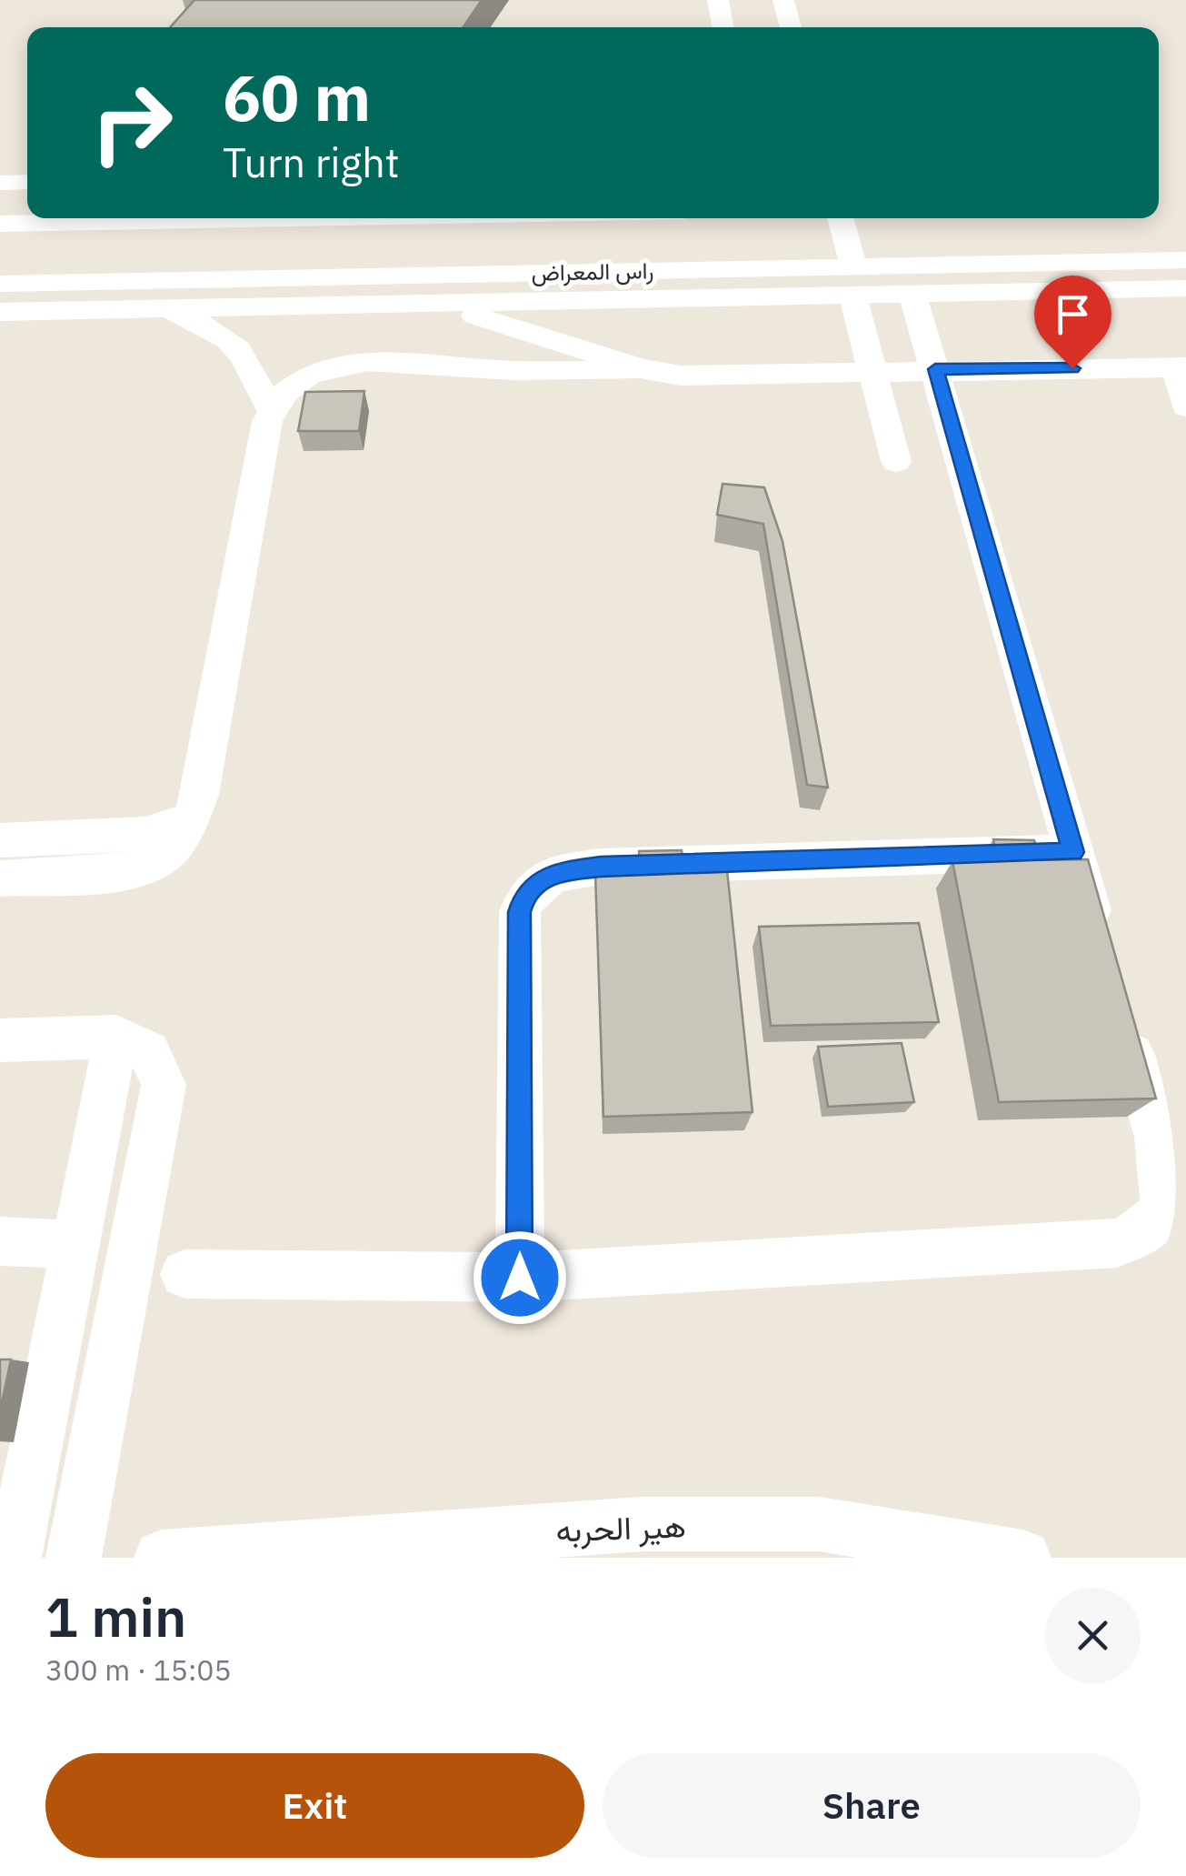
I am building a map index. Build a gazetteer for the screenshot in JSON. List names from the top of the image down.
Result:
{
  "streets": {
    "street": ["راس المعراض", "هير الحربه"]
  },
  "page": {
    "turn": ["60 m", "Turn right"],
    "heading": ["1 min", "300 m · 15:05"],
    "buttons": ["Exit", "Share"]
  }
}
